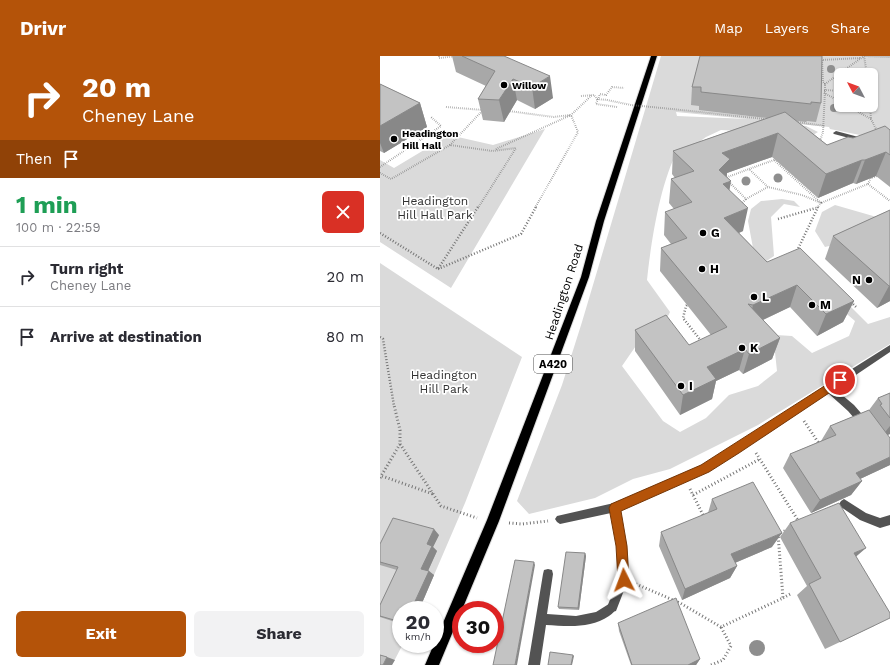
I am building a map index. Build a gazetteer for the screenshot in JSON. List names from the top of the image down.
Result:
{
  "streets": {
    "main road": ["Headington Road", "A420"]
  },
  "parks": ["Headington Hill Hall Park", "Headington Hill Park"],
  "places": [
    "Willow",
    "Headington Hill Hall",
    "G",
    "H",
    "N",
    "L",
    "M",
    "K",
    "I"
  ],
  "north": "top left",
  "page": {
    "header": "Drivr",
    "nav": ["Map", "Layers", "Share"],
    "turn": ["20 m", "Cheney Lane"],
    "then": "Then",
    "heading": ["1 min", "100 m · 22:59"],
    "list": [
      {
        "name": "Turn right",
        "note": "Cheney Lane",
        "value": "20 m"
      },
      {
        "name": "Arrive at destination",
        "value": "80 m"
      }
    ],
    "speed": "20 km/h",
    "limit": "30",
    "buttons": ["Exit", "Share"]
  }
}
